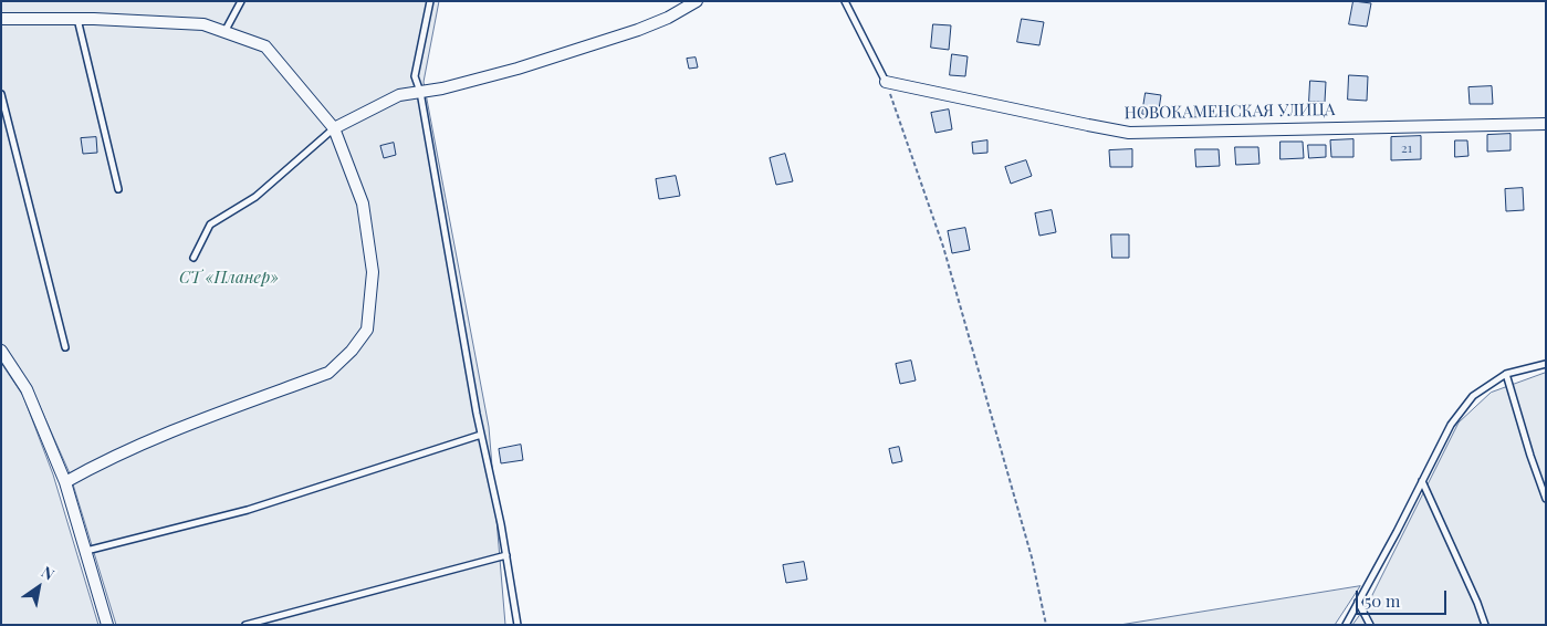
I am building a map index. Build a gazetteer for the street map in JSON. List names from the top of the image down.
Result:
{
  "streets": {
    "street": ["НОВОКАМЕНСКАЯ УЛИЦА"]
  },
  "parks": ["СТ «Планер»"],
  "house_numbers": ["21"],
  "scale_bar": "50 m",
  "north": "top right"
}
